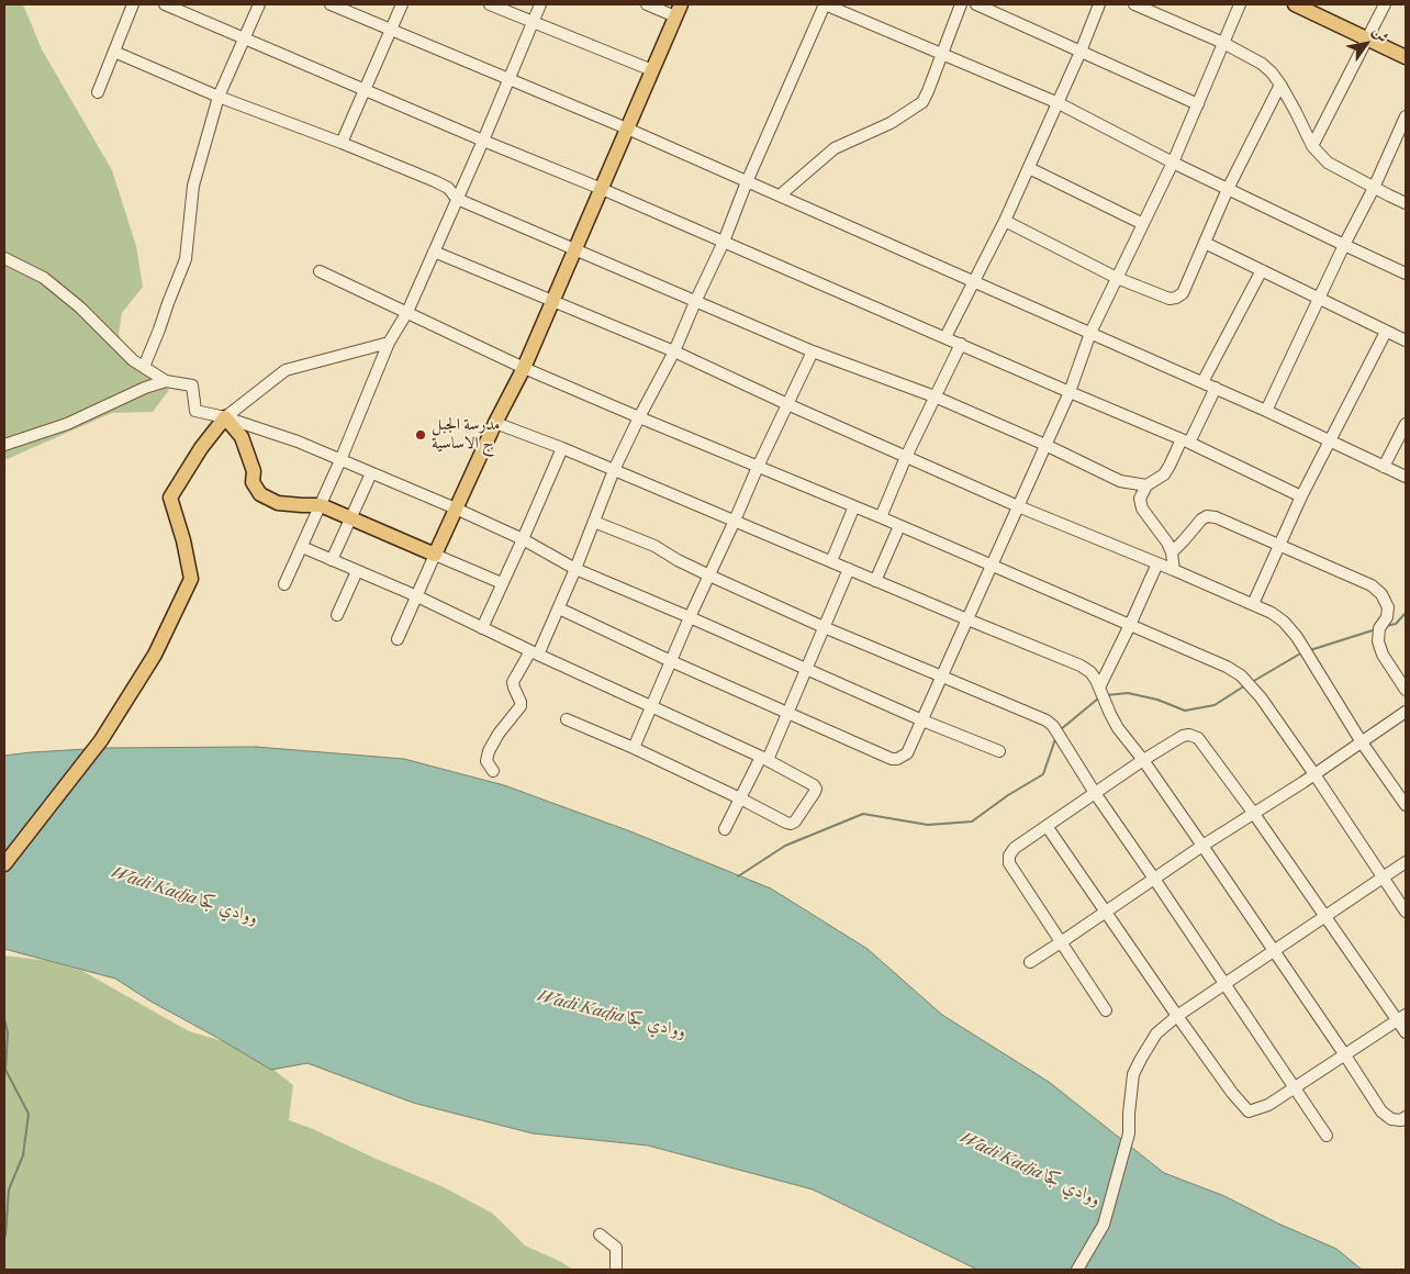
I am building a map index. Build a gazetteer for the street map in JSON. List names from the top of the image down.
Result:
{
  "water": ["Wadi Kadja ووادي كجا"],
  "places": ["مدرسة الجبل ج الاساسية"],
  "north": "top right"
}
